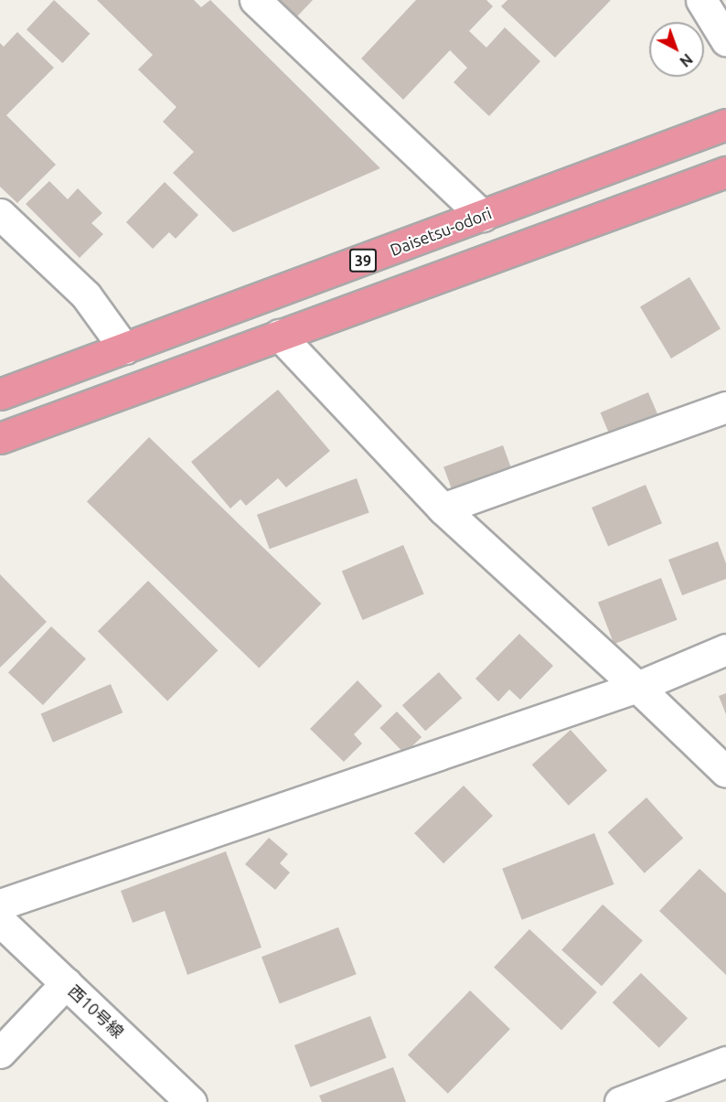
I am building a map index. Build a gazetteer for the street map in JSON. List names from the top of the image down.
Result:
{
  "streets": {
    "highway": ["Daisetsu-odori", "39"],
    "street": ["西10号線"]
  },
  "north": "bottom right"
}
